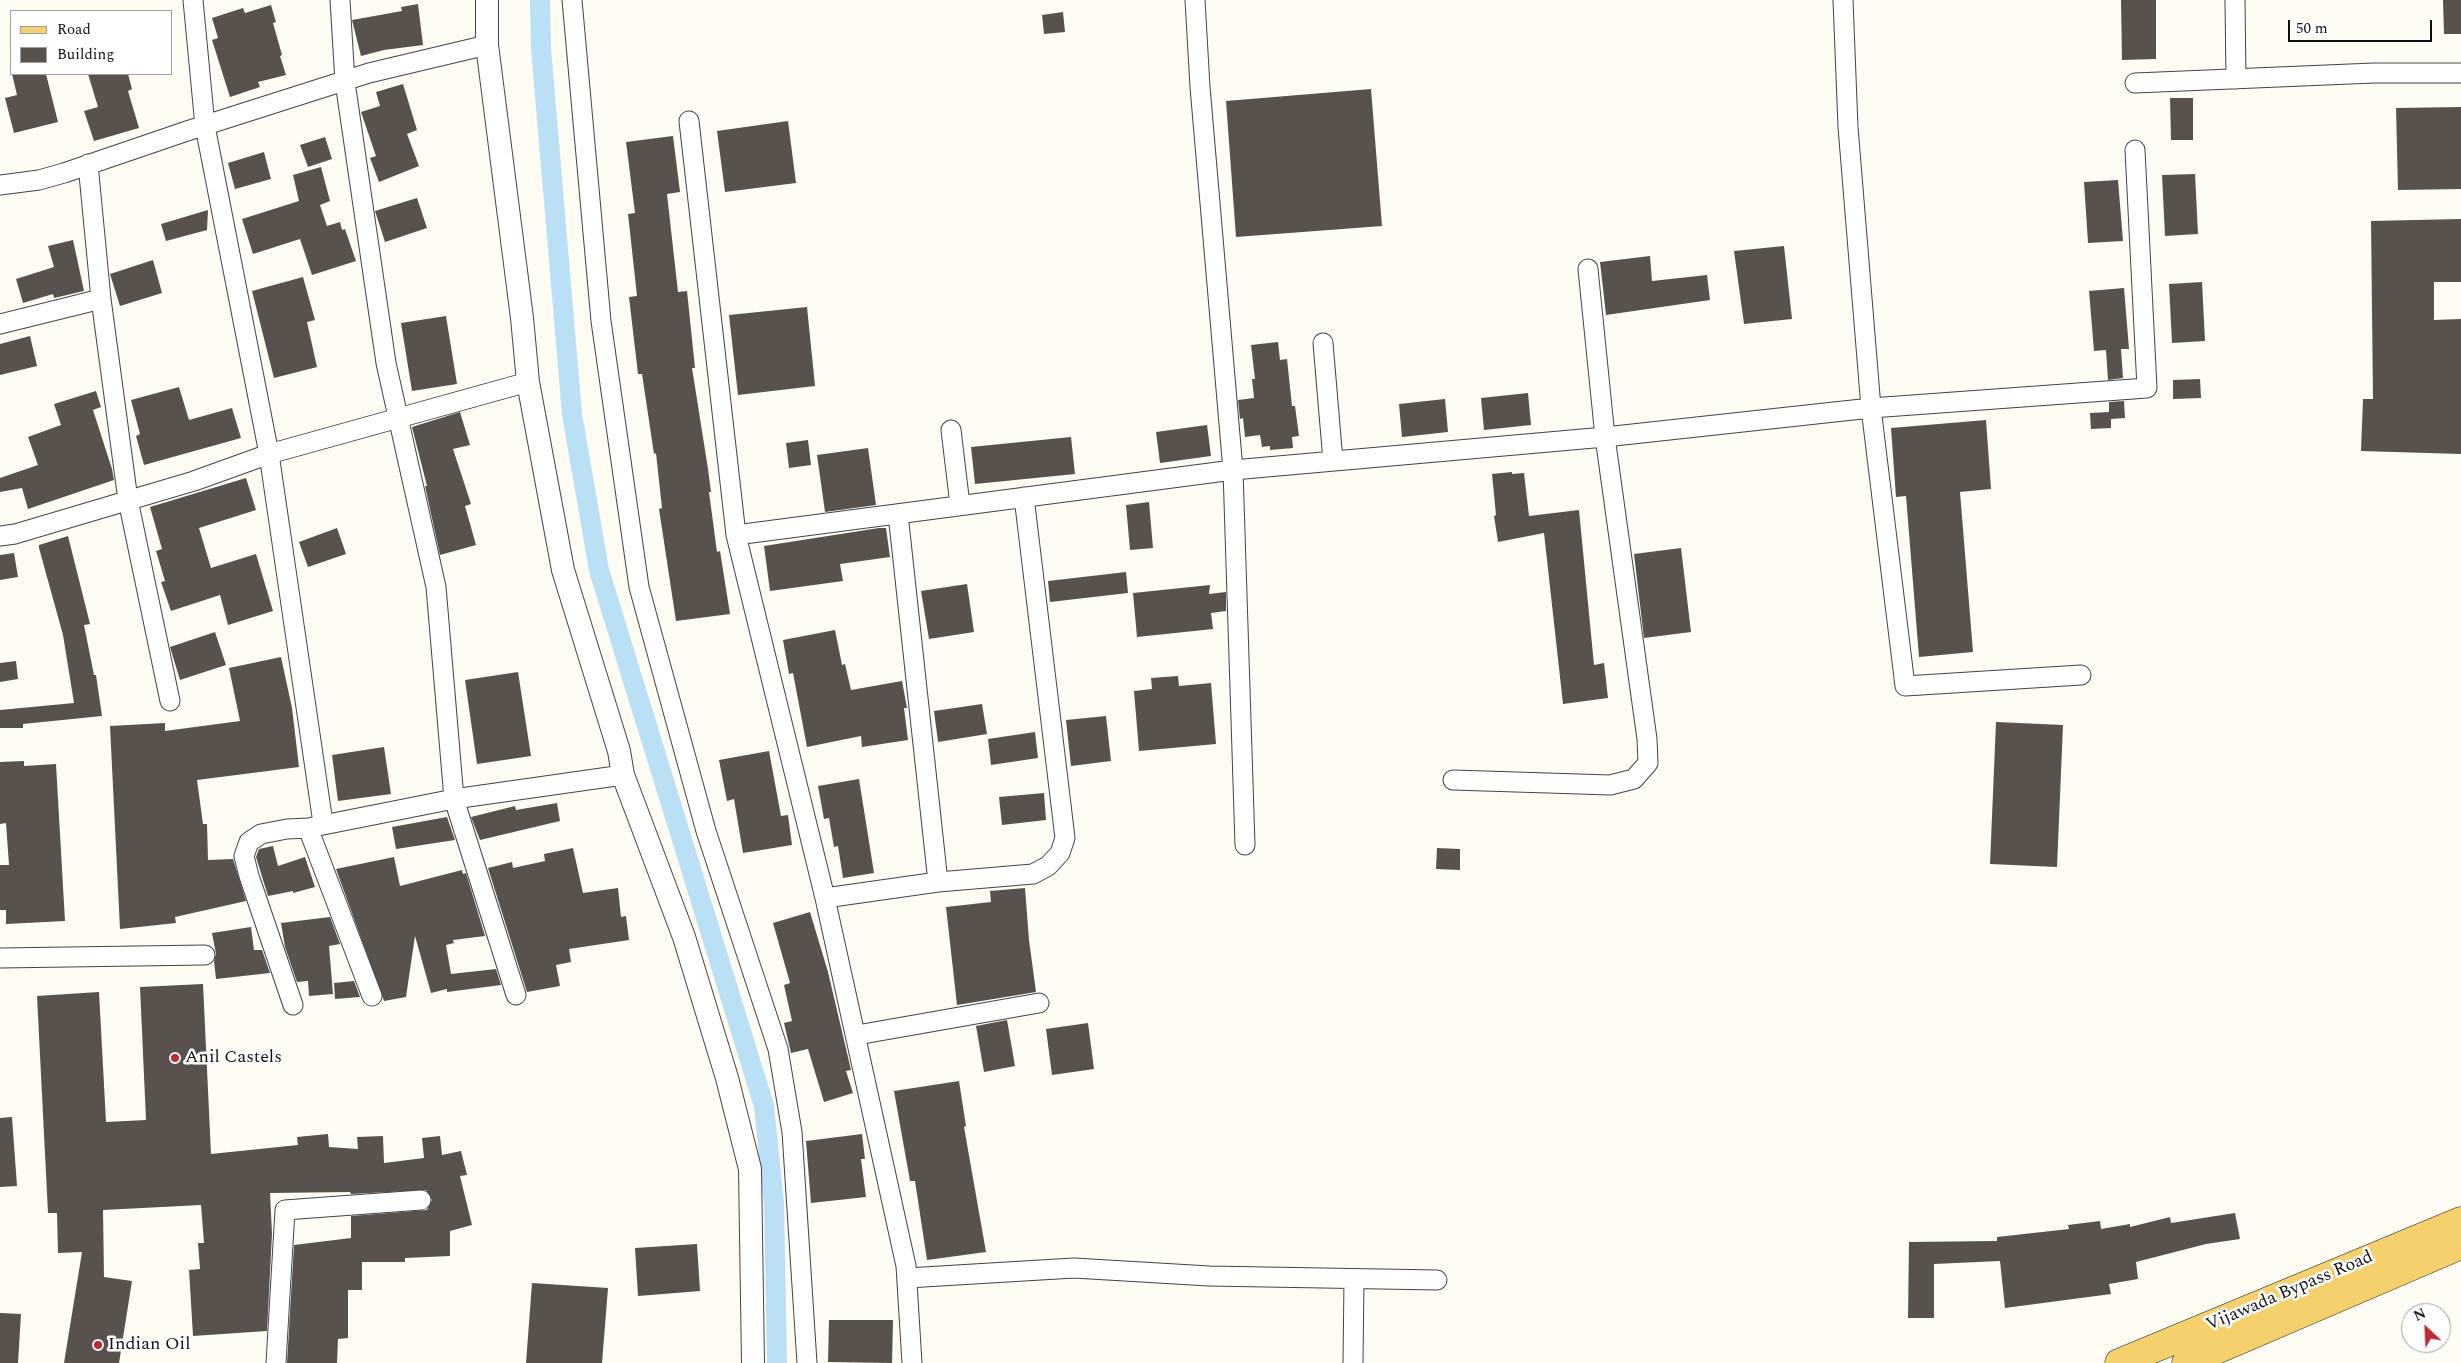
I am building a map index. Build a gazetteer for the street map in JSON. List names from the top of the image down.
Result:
{
  "streets": {
    "main road": ["Vijawada Bypass Road"]
  },
  "places": ["Anil Castels", "Indian Oil"],
  "legend": ["Road", "Building"],
  "scale_bar": "50 m",
  "north": "top left"
}
